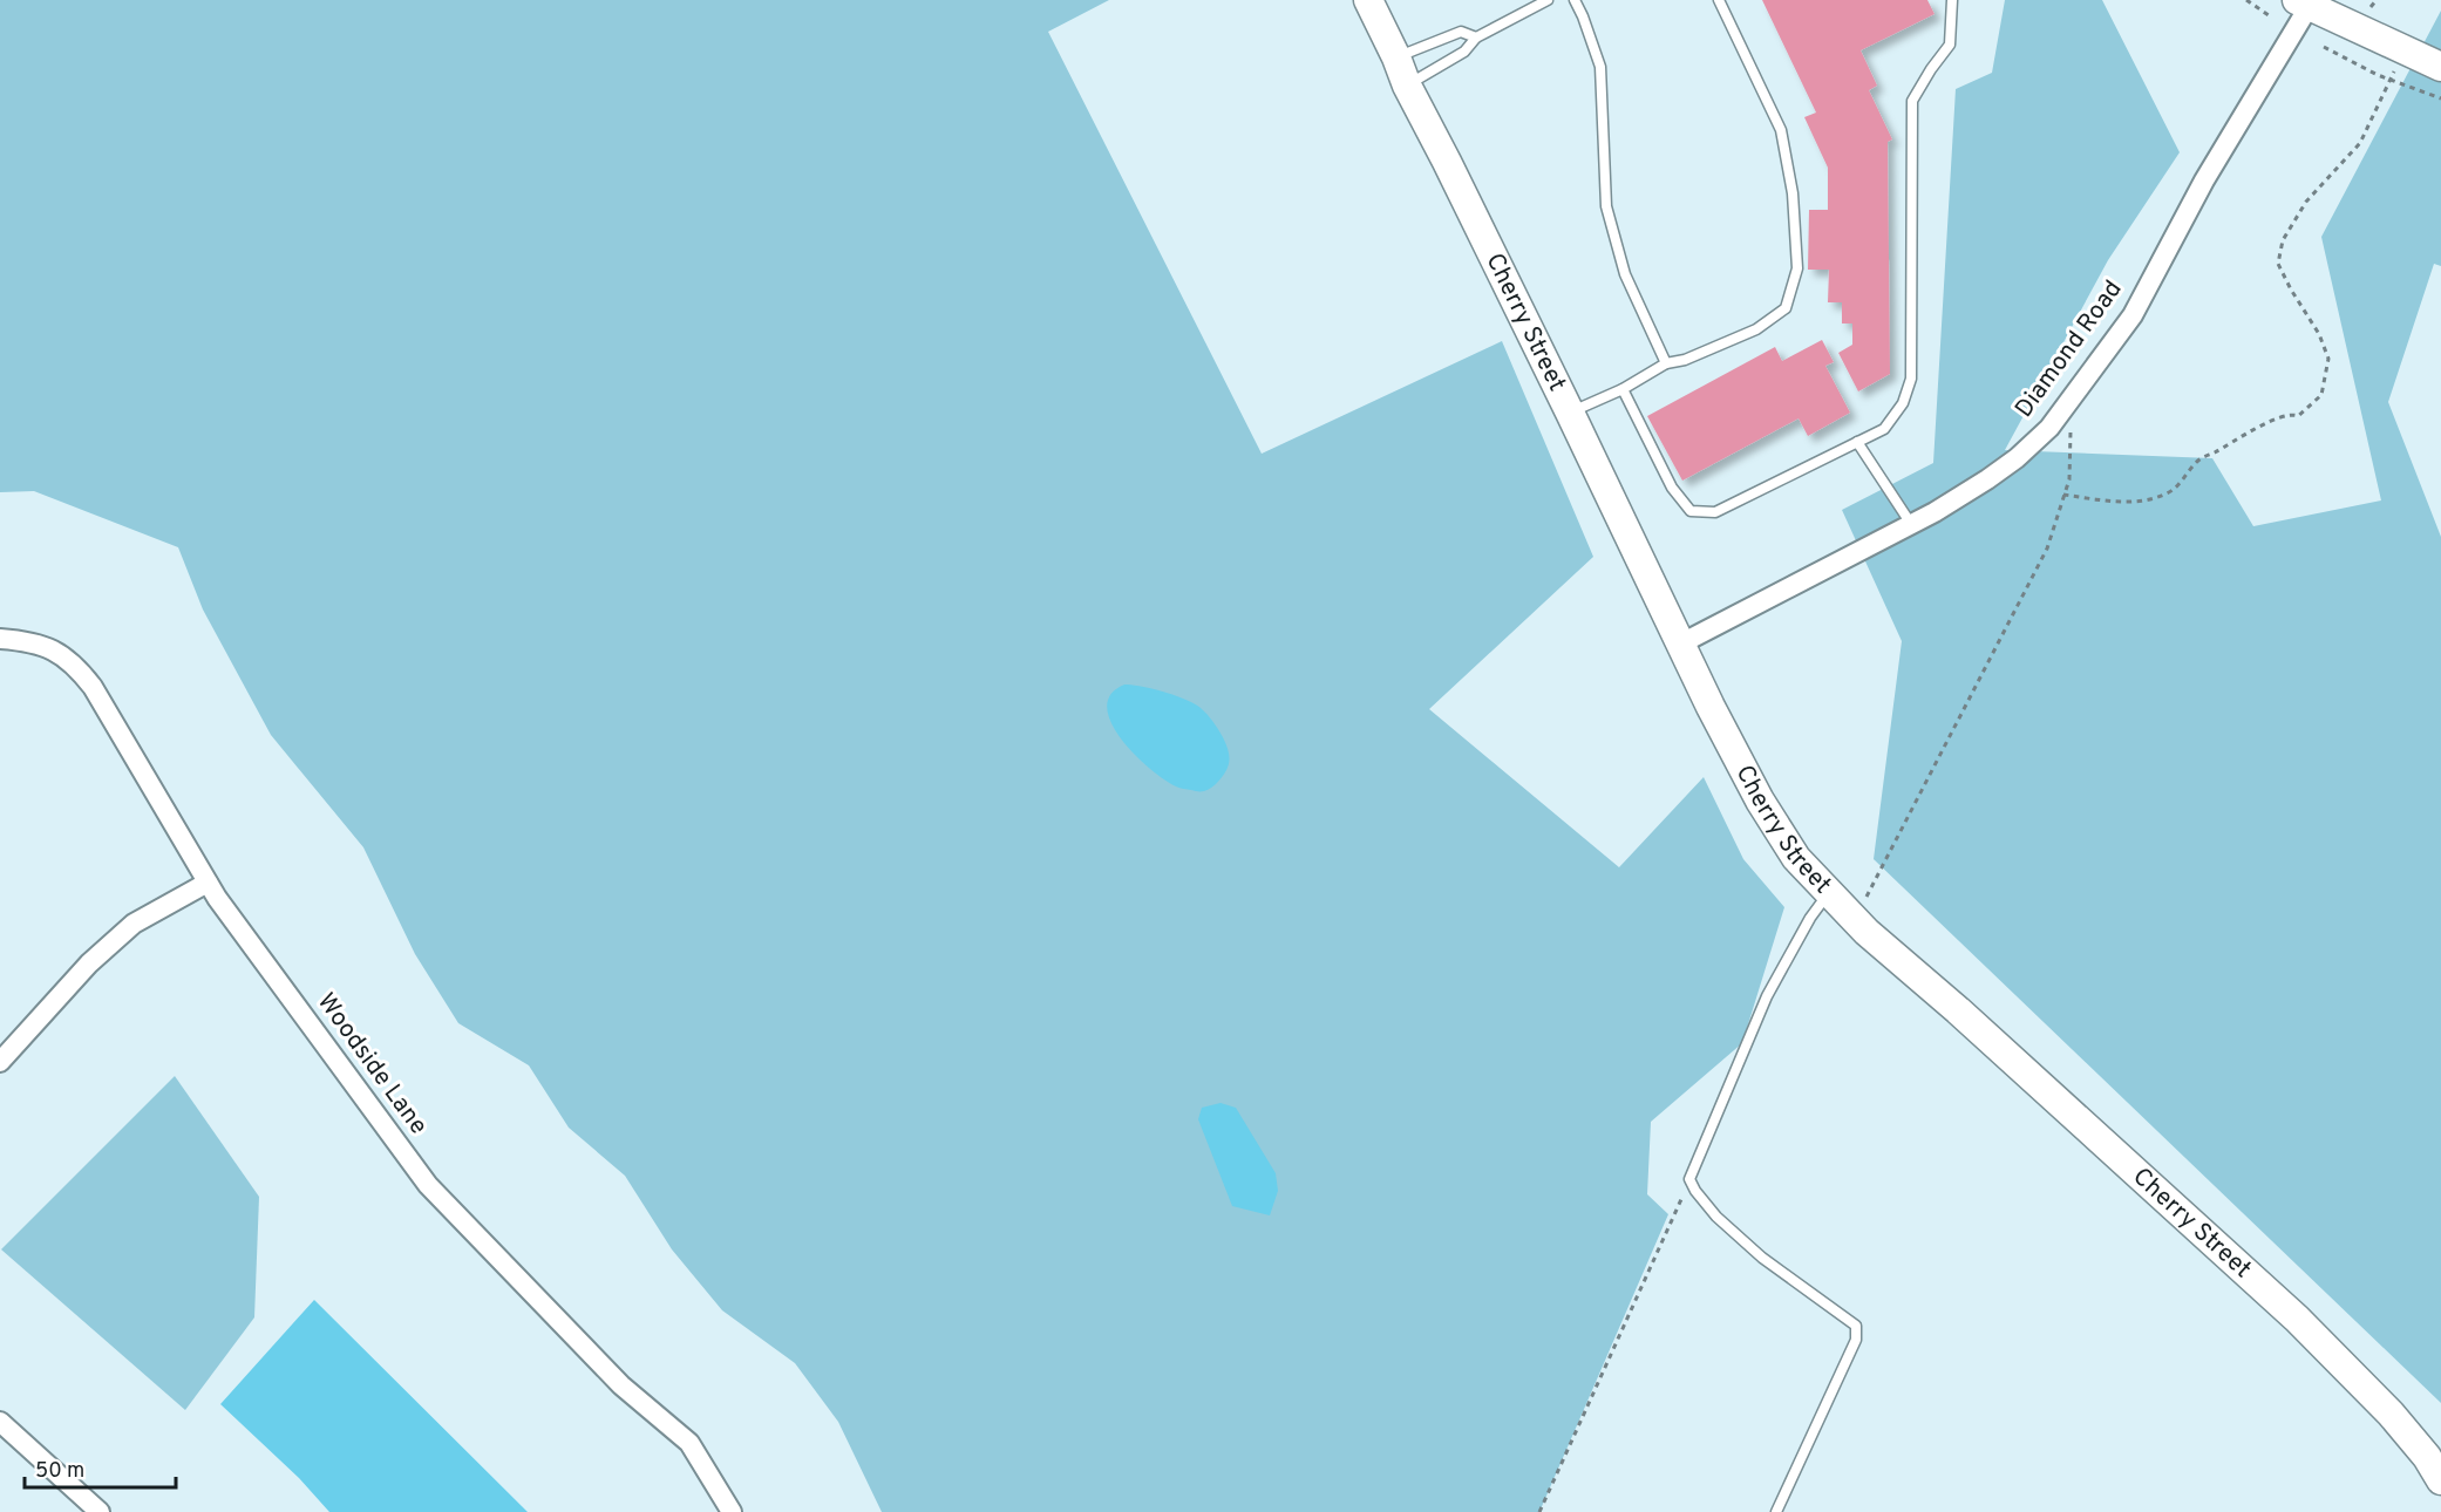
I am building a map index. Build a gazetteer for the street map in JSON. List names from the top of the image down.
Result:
{
  "streets": {
    "street": ["Cherry Street", "Diamond Road", "Woodside Lane"]
  },
  "crossings": [
    ["Cherry Street", "Diamond Road"]
  ],
  "scale_bar": "50 m"
}
